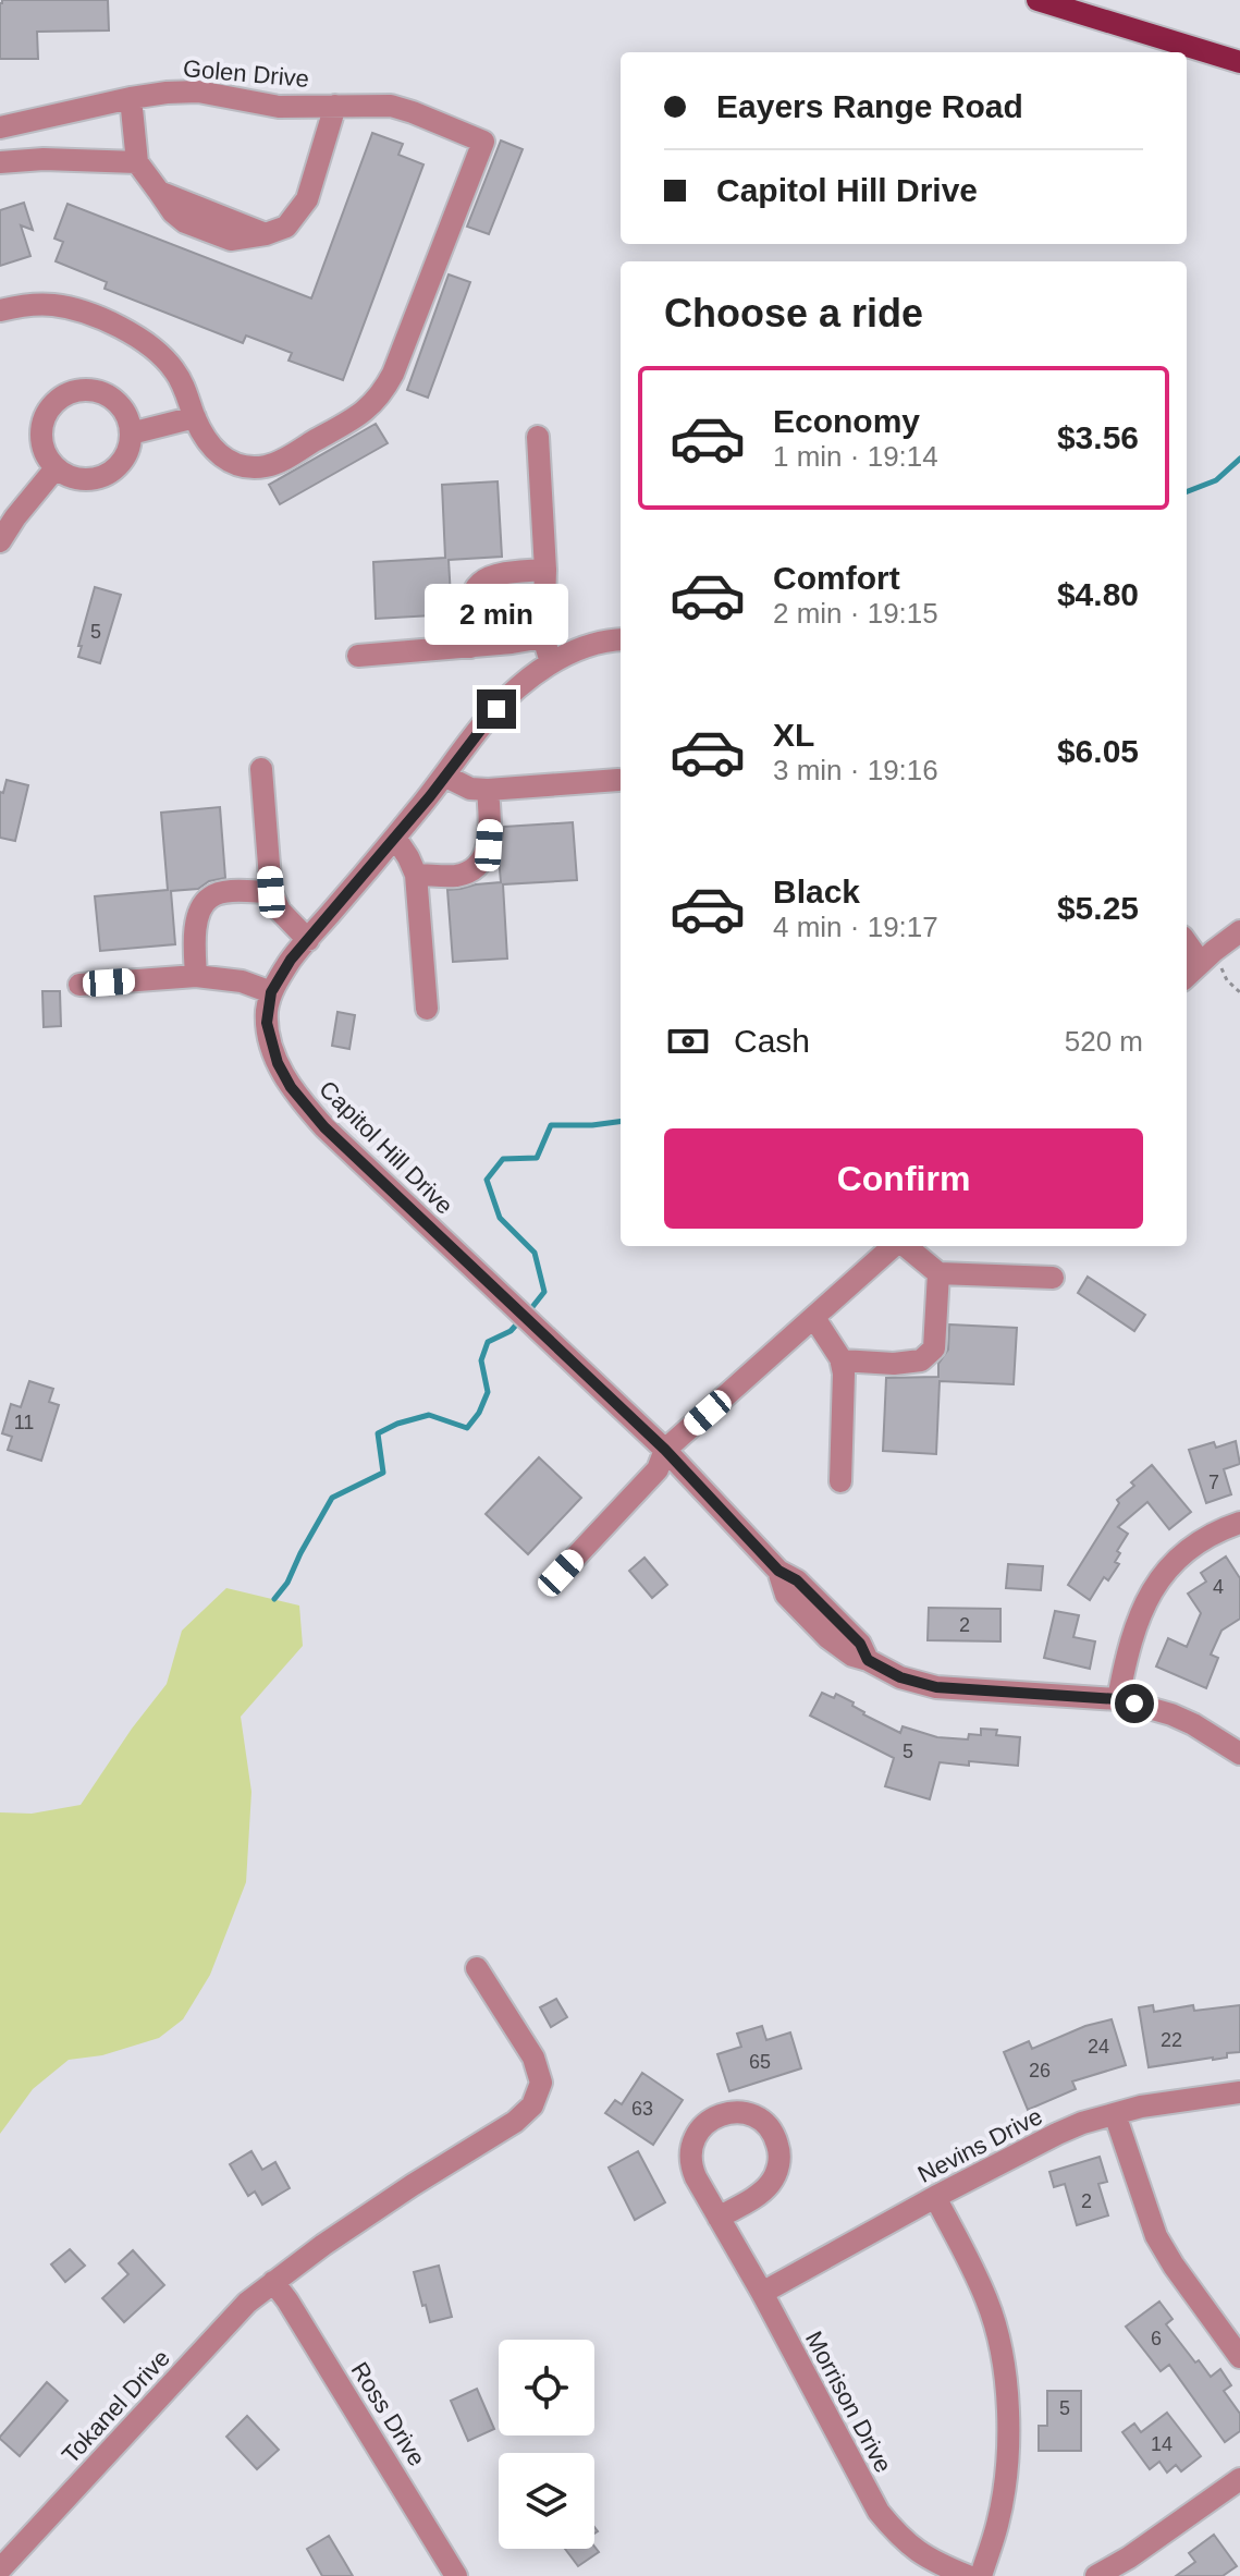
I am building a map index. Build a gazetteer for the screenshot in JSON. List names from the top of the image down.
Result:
{
  "streets": {
    "street": [
      "Golen Drive",
      "Capitol Hill Drive",
      "Nevins Drive",
      "Morrison Drive",
      "Tokanel Drive",
      "Ross Drive"
    ]
  },
  "crossings": [
    ["Nevins Drive", "Morrison Drive"],
    ["Tokanel Drive", "Ross Drive"]
  ],
  "house_numbers": [
    "5",
    "11",
    "7",
    "4",
    "2",
    "5",
    "22",
    "24",
    "65",
    "26",
    "63",
    "2",
    "6",
    "5",
    "14"
  ],
  "page": {
    "banner": ["Eayers Range Road", "Capitol Hill Drive"],
    "heading": "Choose a ride",
    "list": [
      {
        "name": "Economy",
        "note": "1 min · 19:14",
        "value": "$3.56"
      },
      {
        "name": "Comfort",
        "note": "2 min · 19:15",
        "value": "$4.80"
      },
      {
        "name": "XL",
        "note": "3 min · 19:16",
        "value": "$6.05"
      },
      {
        "name": "Black",
        "note": "4 min · 19:17",
        "value": "$5.25"
      }
    ],
    "bubble": "2 min",
    "pay": ["Cash", "520 m"],
    "buttons": "Confirm"
  }
}
